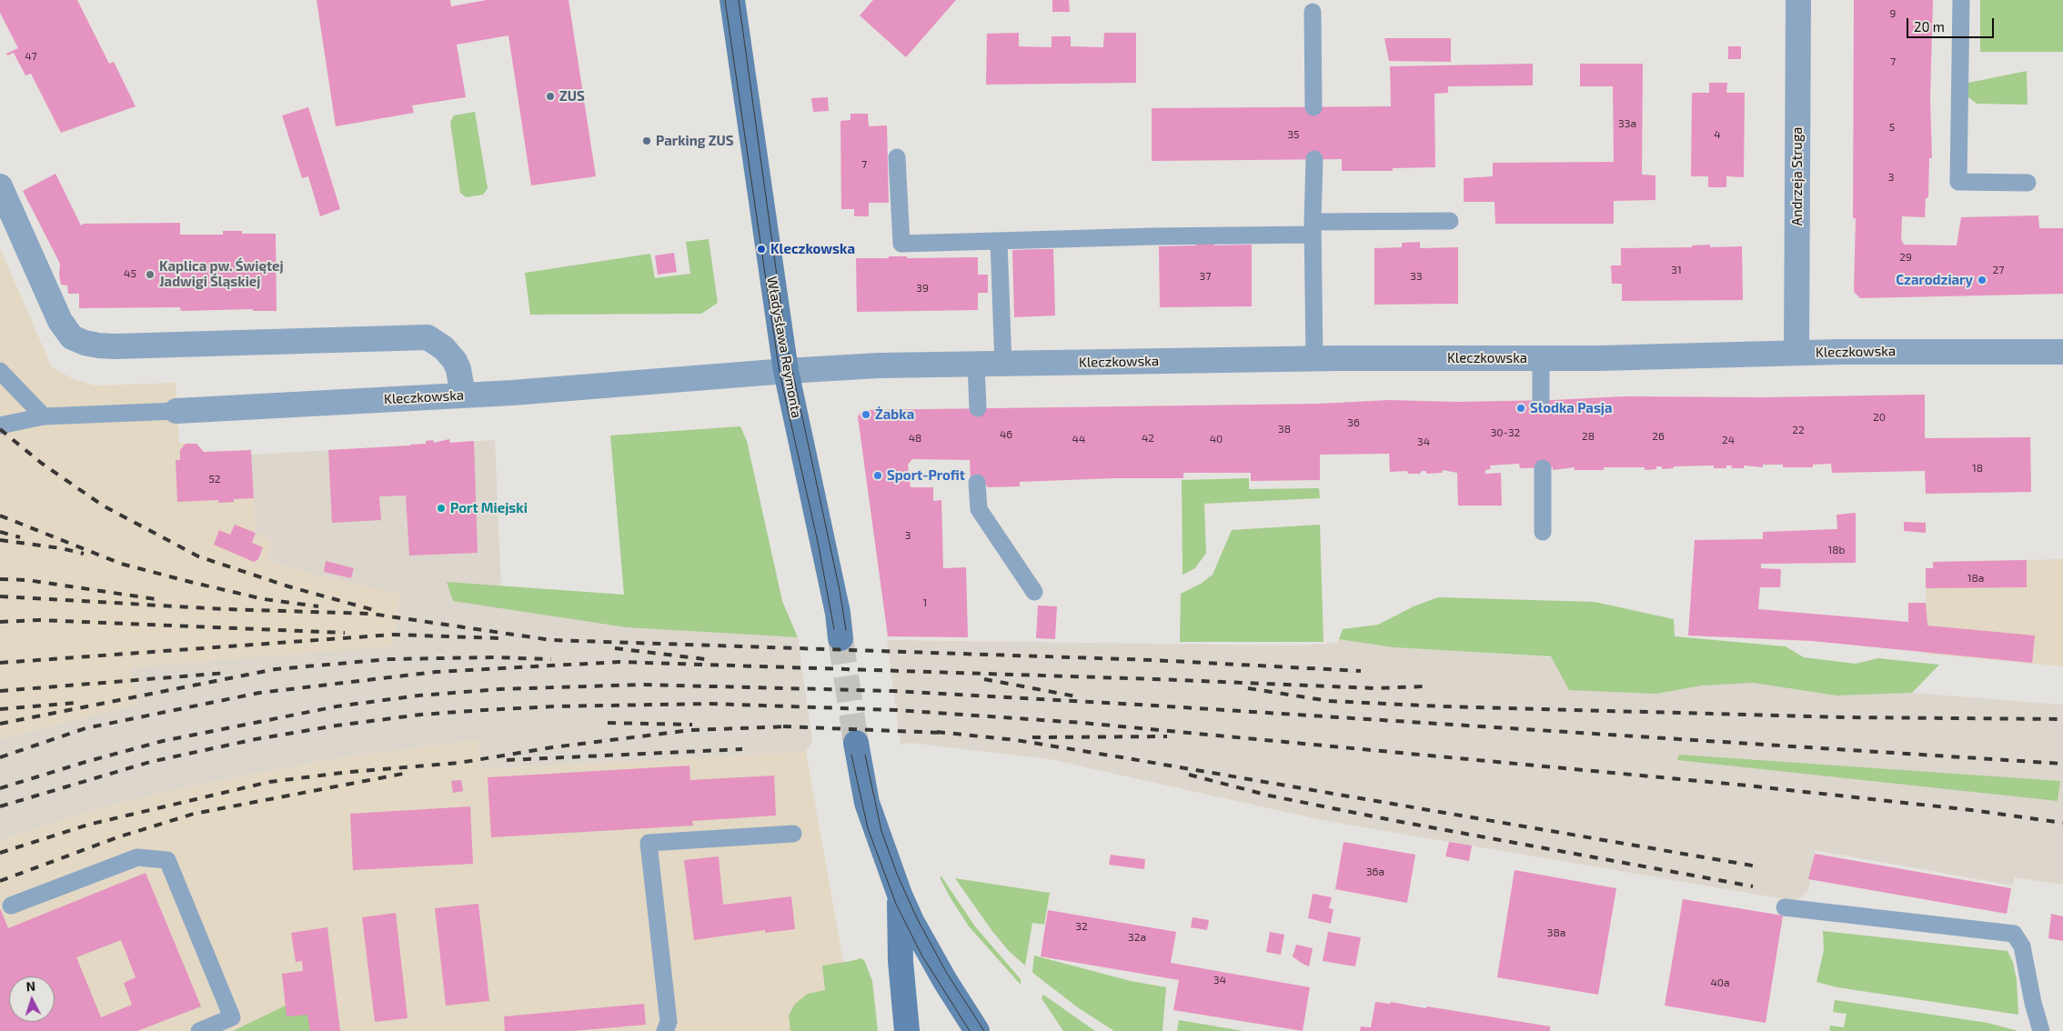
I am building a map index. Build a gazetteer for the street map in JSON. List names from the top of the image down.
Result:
{
  "streets": {
    "main road": ["Władysława Reymonta"],
    "street": ["Andrzeja Struga", "Kleczkowska"]
  },
  "crossings": [
    ["Andrzeja Struga", "Kleczkowska"],
    ["Władysława Reymonta", "Kleczkowska"]
  ],
  "places": [
    "ZUS",
    "Parking ZUS",
    "Kleczkowska",
    "Kaplica pw. Świętej Jadwigi Śląskiej",
    "Czarodziary",
    "Słodka Pasja",
    "Żabka",
    "Sport-Profit",
    "Port Miejski"
  ],
  "house_numbers": [
    "9",
    "47",
    "7",
    "33a",
    "5",
    "35",
    "4",
    "7",
    "3",
    "29",
    "31",
    "27",
    "45",
    "37",
    "33",
    "39",
    "20",
    "36",
    "38",
    "22",
    "30-32",
    "46",
    "28",
    "26",
    "48",
    "42",
    "44",
    "40",
    "24",
    "34",
    "18",
    "52",
    "3",
    "18b",
    "18a",
    "1",
    "36a",
    "32",
    "38a",
    "32a",
    "34",
    "40a"
  ],
  "scale_bar": "20 m",
  "north": "top"
}
